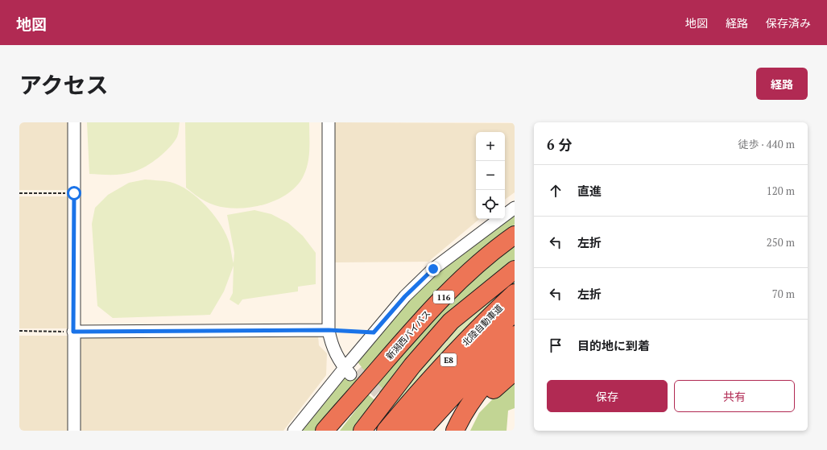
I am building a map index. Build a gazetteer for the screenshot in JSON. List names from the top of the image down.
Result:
{
  "streets": {
    "highway": [
      "116",
      "北陸自動車道",
      "新潟西バイパス",
      "E8"
    ]
  },
  "page": {
    "header": "地図",
    "nav": ["地図", "経路", "保存済み"],
    "title": "アクセス",
    "buttons": [
      "経路",
      ["保存", "共有"]
    ],
    "heading": ["6 分", "徒歩 · 440 m"],
    "map_buttons": ["+", "−"],
    "list": [
      ["直進", "120 m"],
      ["左折", "250 m"],
      ["左折", "70 m"],
      "目的地に到着"
    ]
  }
}
